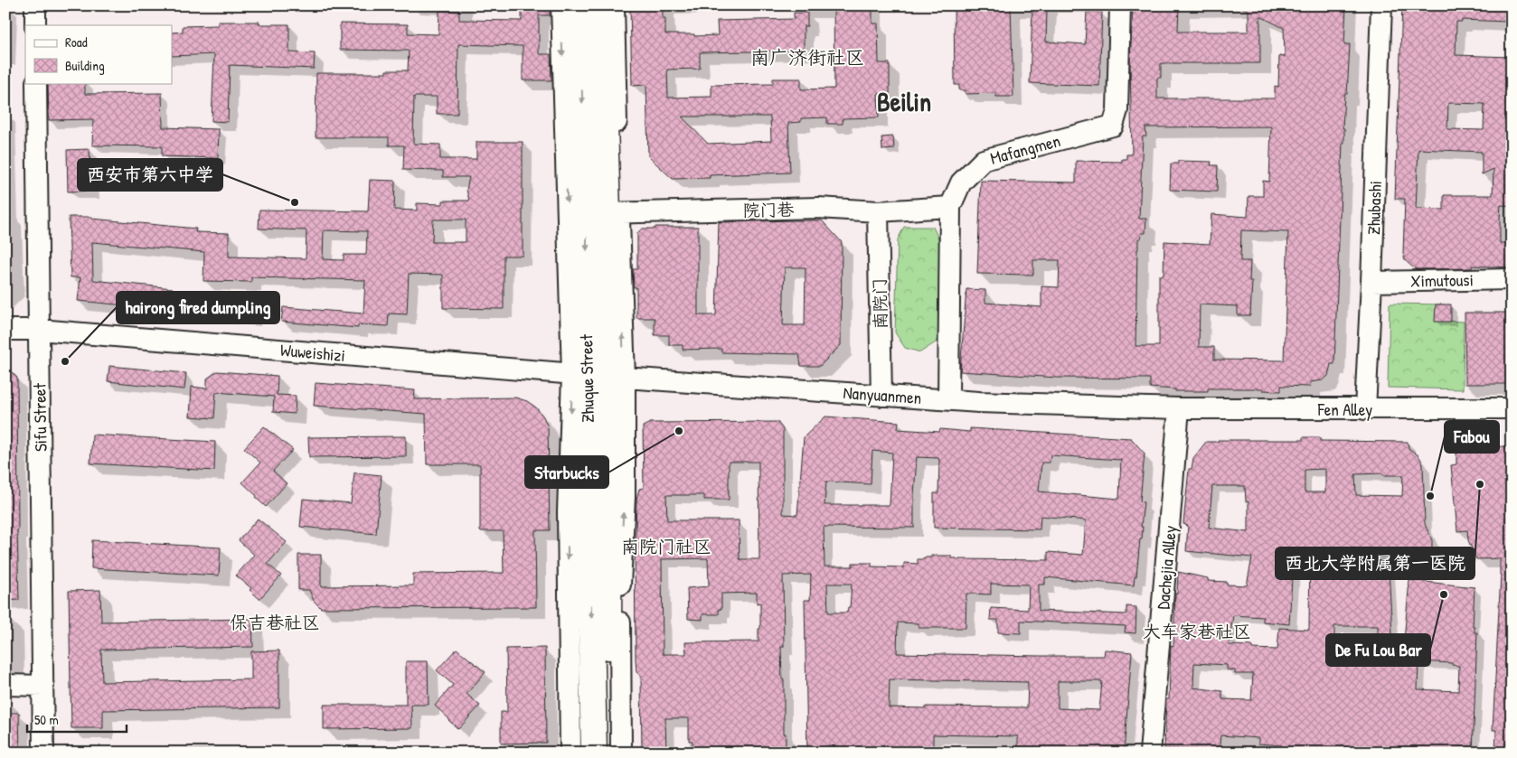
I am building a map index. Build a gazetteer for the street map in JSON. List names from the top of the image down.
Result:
{
  "streets": {
    "main road": ["Zhuque Street"],
    "street": [
      "Mafangmen",
      "Zhubashi",
      "院门巷",
      "Ximutousi",
      "南院门",
      "Wuweishizi",
      "Nanyuanmen",
      "Fen Alley",
      "Sifu Street",
      "Dachejia Alley"
    ]
  },
  "crossings": [
    ["Mafangmen", "院门巷"],
    ["Mafangmen", "Nanyuanmen"],
    ["Zhubashi", "Ximutousi"],
    ["Zhubashi", "Fen Alley"],
    ["院门巷", "南院门"],
    ["院门巷", "Zhuque Street"],
    ["南院门", "Nanyuanmen"],
    ["Wuweishizi", "Zhuque Street"],
    ["Wuweishizi", "Nanyuanmen"],
    ["Wuweishizi", "Sifu Street"],
    ["Zhuque Street", "Nanyuanmen"],
    ["Nanyuanmen", "Fen Alley"],
    ["Nanyuanmen", "Dachejia Alley"],
    ["Fen Alley", "Dachejia Alley"]
  ],
  "districts": [
    "南广济街社区",
    "Beilin",
    "南院门社区",
    "保吉巷社区",
    "大车家巷社区"
  ],
  "places": [
    "西安市第六中学",
    "hairong fired dumpling",
    "Starbucks",
    "西北大学附属第一医院",
    "Fabou",
    "De Fu Lou Bar"
  ],
  "legend": ["Road", "Building"],
  "scale_bar": "50 m"
}
